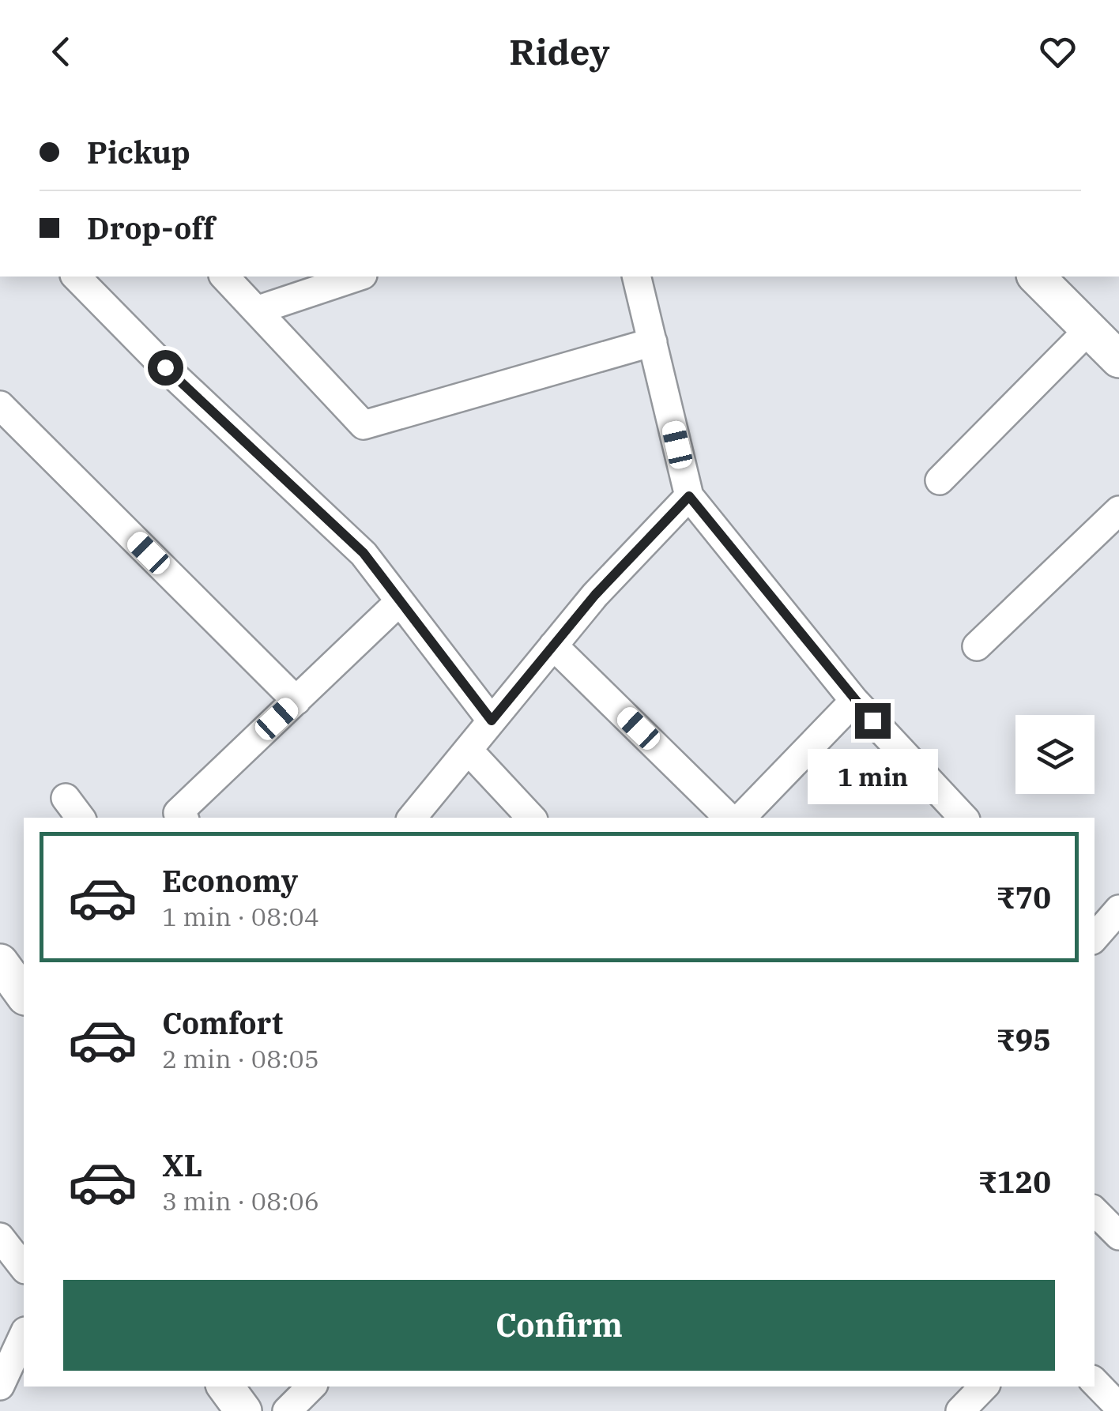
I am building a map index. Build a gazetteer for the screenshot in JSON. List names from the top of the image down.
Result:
{
  "page": {
    "header": "Ridey",
    "banner": ["Pickup", "Drop-off"],
    "bubble": "1 min",
    "list": [
      {
        "name": "Economy",
        "note": "1 min · 08:04",
        "value": "₹70"
      },
      {
        "name": "Comfort",
        "note": "2 min · 08:05",
        "value": "₹95"
      },
      {
        "name": "XL",
        "note": "3 min · 08:06",
        "value": "₹120"
      }
    ],
    "buttons": "Confirm"
  }
}
